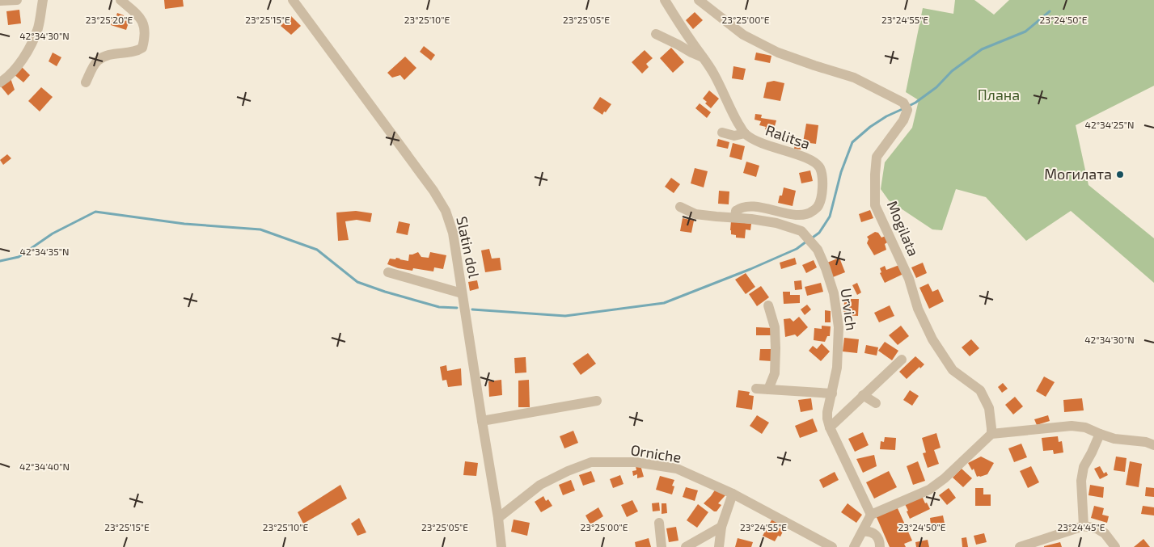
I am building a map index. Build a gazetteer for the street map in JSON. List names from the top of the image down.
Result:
{
  "streets": {
    "street": [
      "Ralitsa",
      "Mogilata",
      "Slatin dol",
      "Urvich",
      "Orniche"
    ]
  },
  "crossings": [
    ["Ralitsa", "Urvich"],
    ["Slatin dol", "Orniche"]
  ],
  "parks": ["Плана"],
  "places": ["Могилата"],
  "coordinates": [
    "23°25'20\"E",
    "23°24'55\"E",
    "23°25'15\"E",
    "23°25'10\"E",
    "23°25'05\"E",
    "23°25'00\"E",
    "23°24'50\"E",
    "42°34'30\"N",
    "42°34'25\"N",
    "42°34'35\"N",
    "42°34'40\"N",
    "23°24'45\"E"
  ]
}
